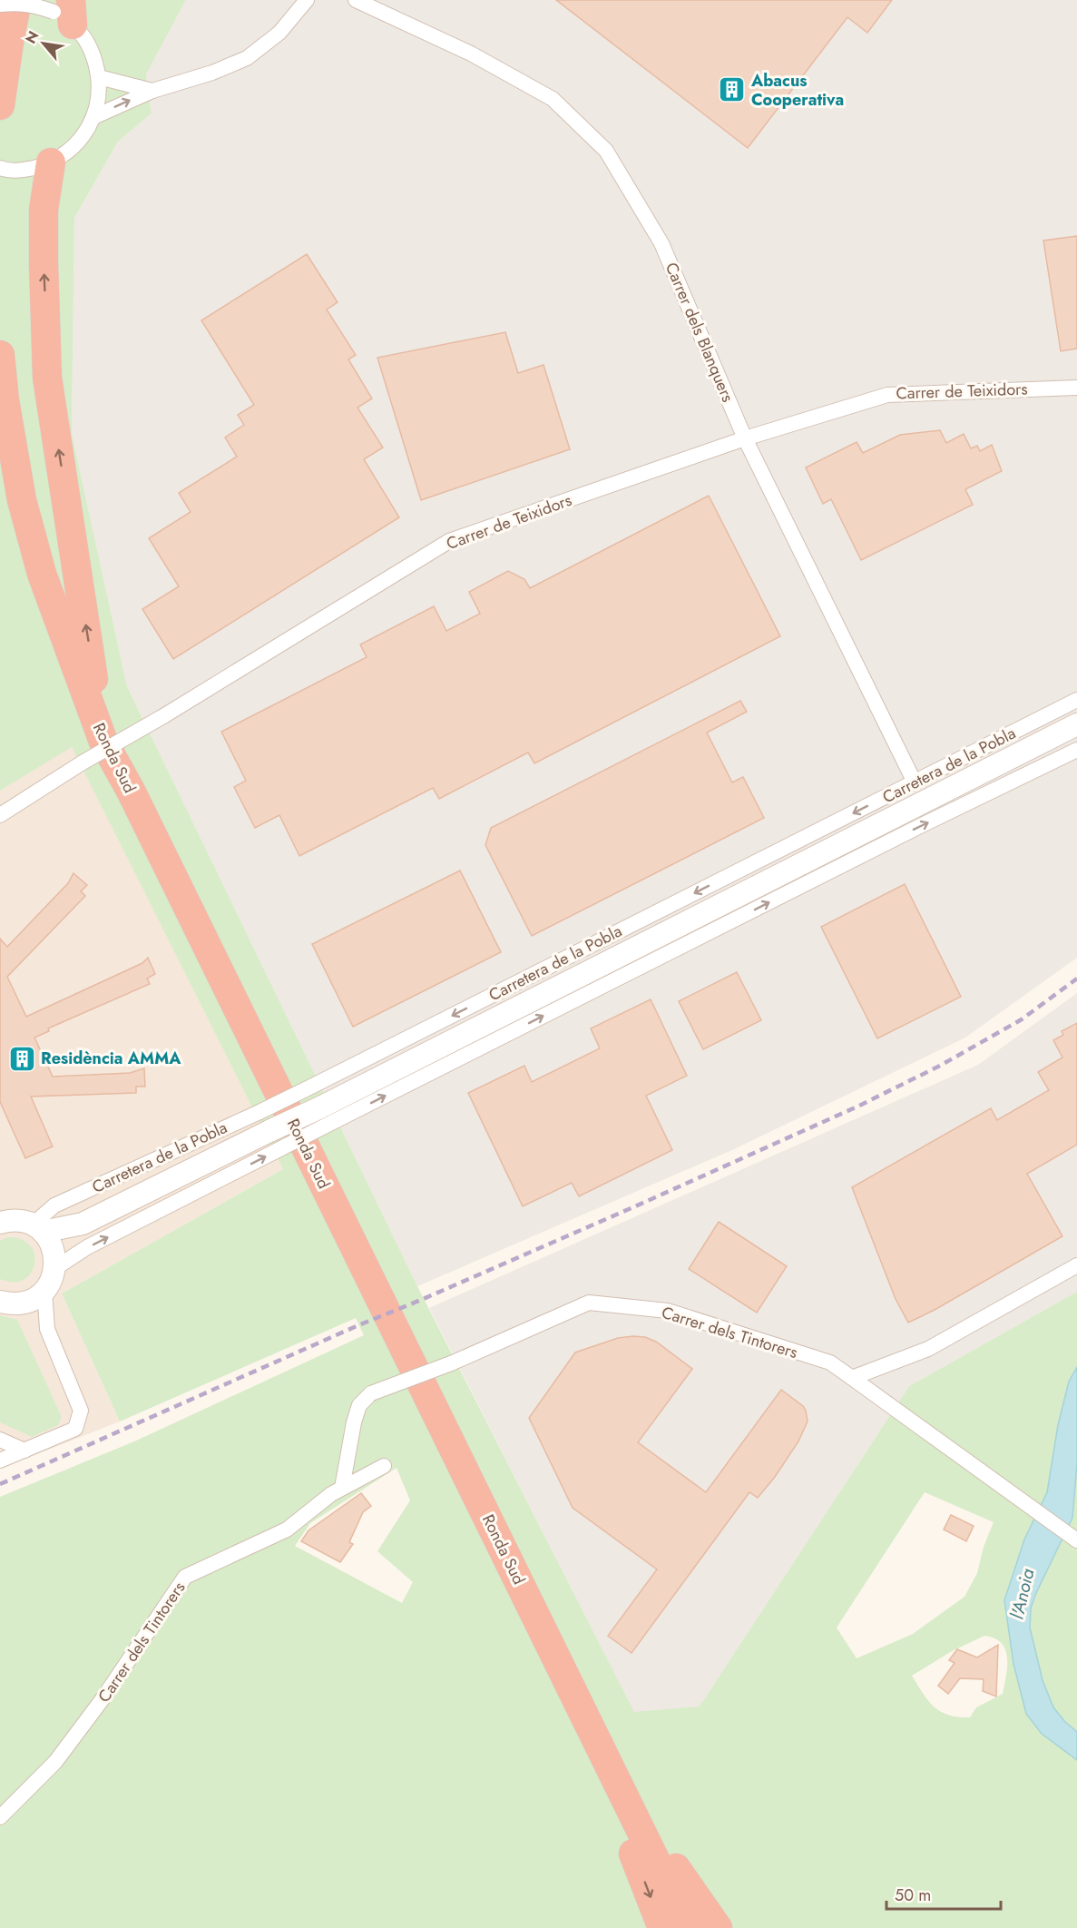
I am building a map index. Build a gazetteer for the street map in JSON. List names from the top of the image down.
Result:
{
  "streets": {
    "highway": ["Ronda Sud"],
    "street": [
      "Carrer dels Blanquers",
      "Carrer de Teixidors",
      "Carretera de la Pobla",
      "Carrer dels Tintorers"
    ]
  },
  "crossings": [
    ["Carrer dels Blanquers", "Carrer de Teixidors"],
    ["Carrer dels Blanquers", "Carretera de la Pobla"]
  ],
  "water": ["l'Anoia"],
  "places": {
    "building": ["Abacus Cooperativa", "Residència AMMA"]
  },
  "scale_bar": "50 m",
  "north": "top left"
}
